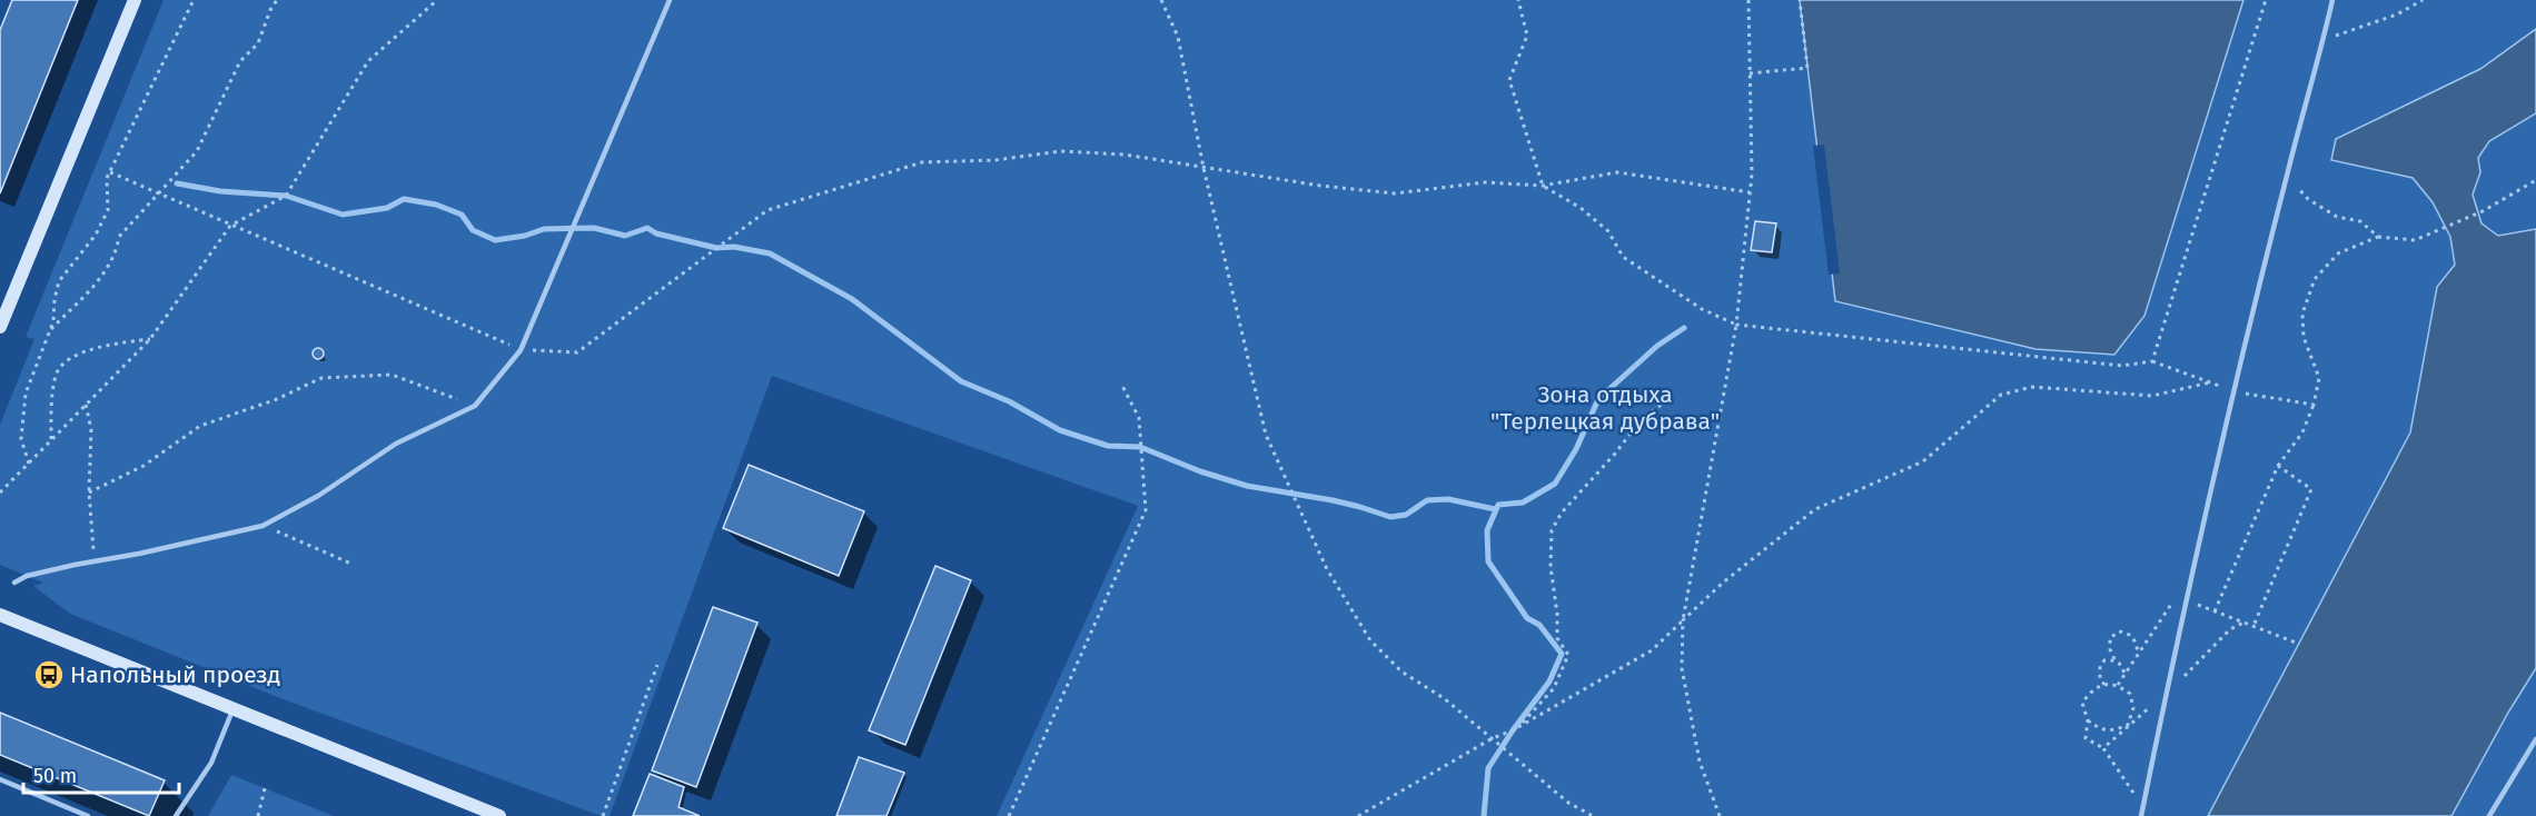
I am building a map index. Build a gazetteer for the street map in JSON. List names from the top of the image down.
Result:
{
  "parks": ["Зона отдыха \"Терлецкая дубрава\""],
  "places": {
    "bus stop": ["Напольный проезд"]
  },
  "scale_bar": "50 m"
}
